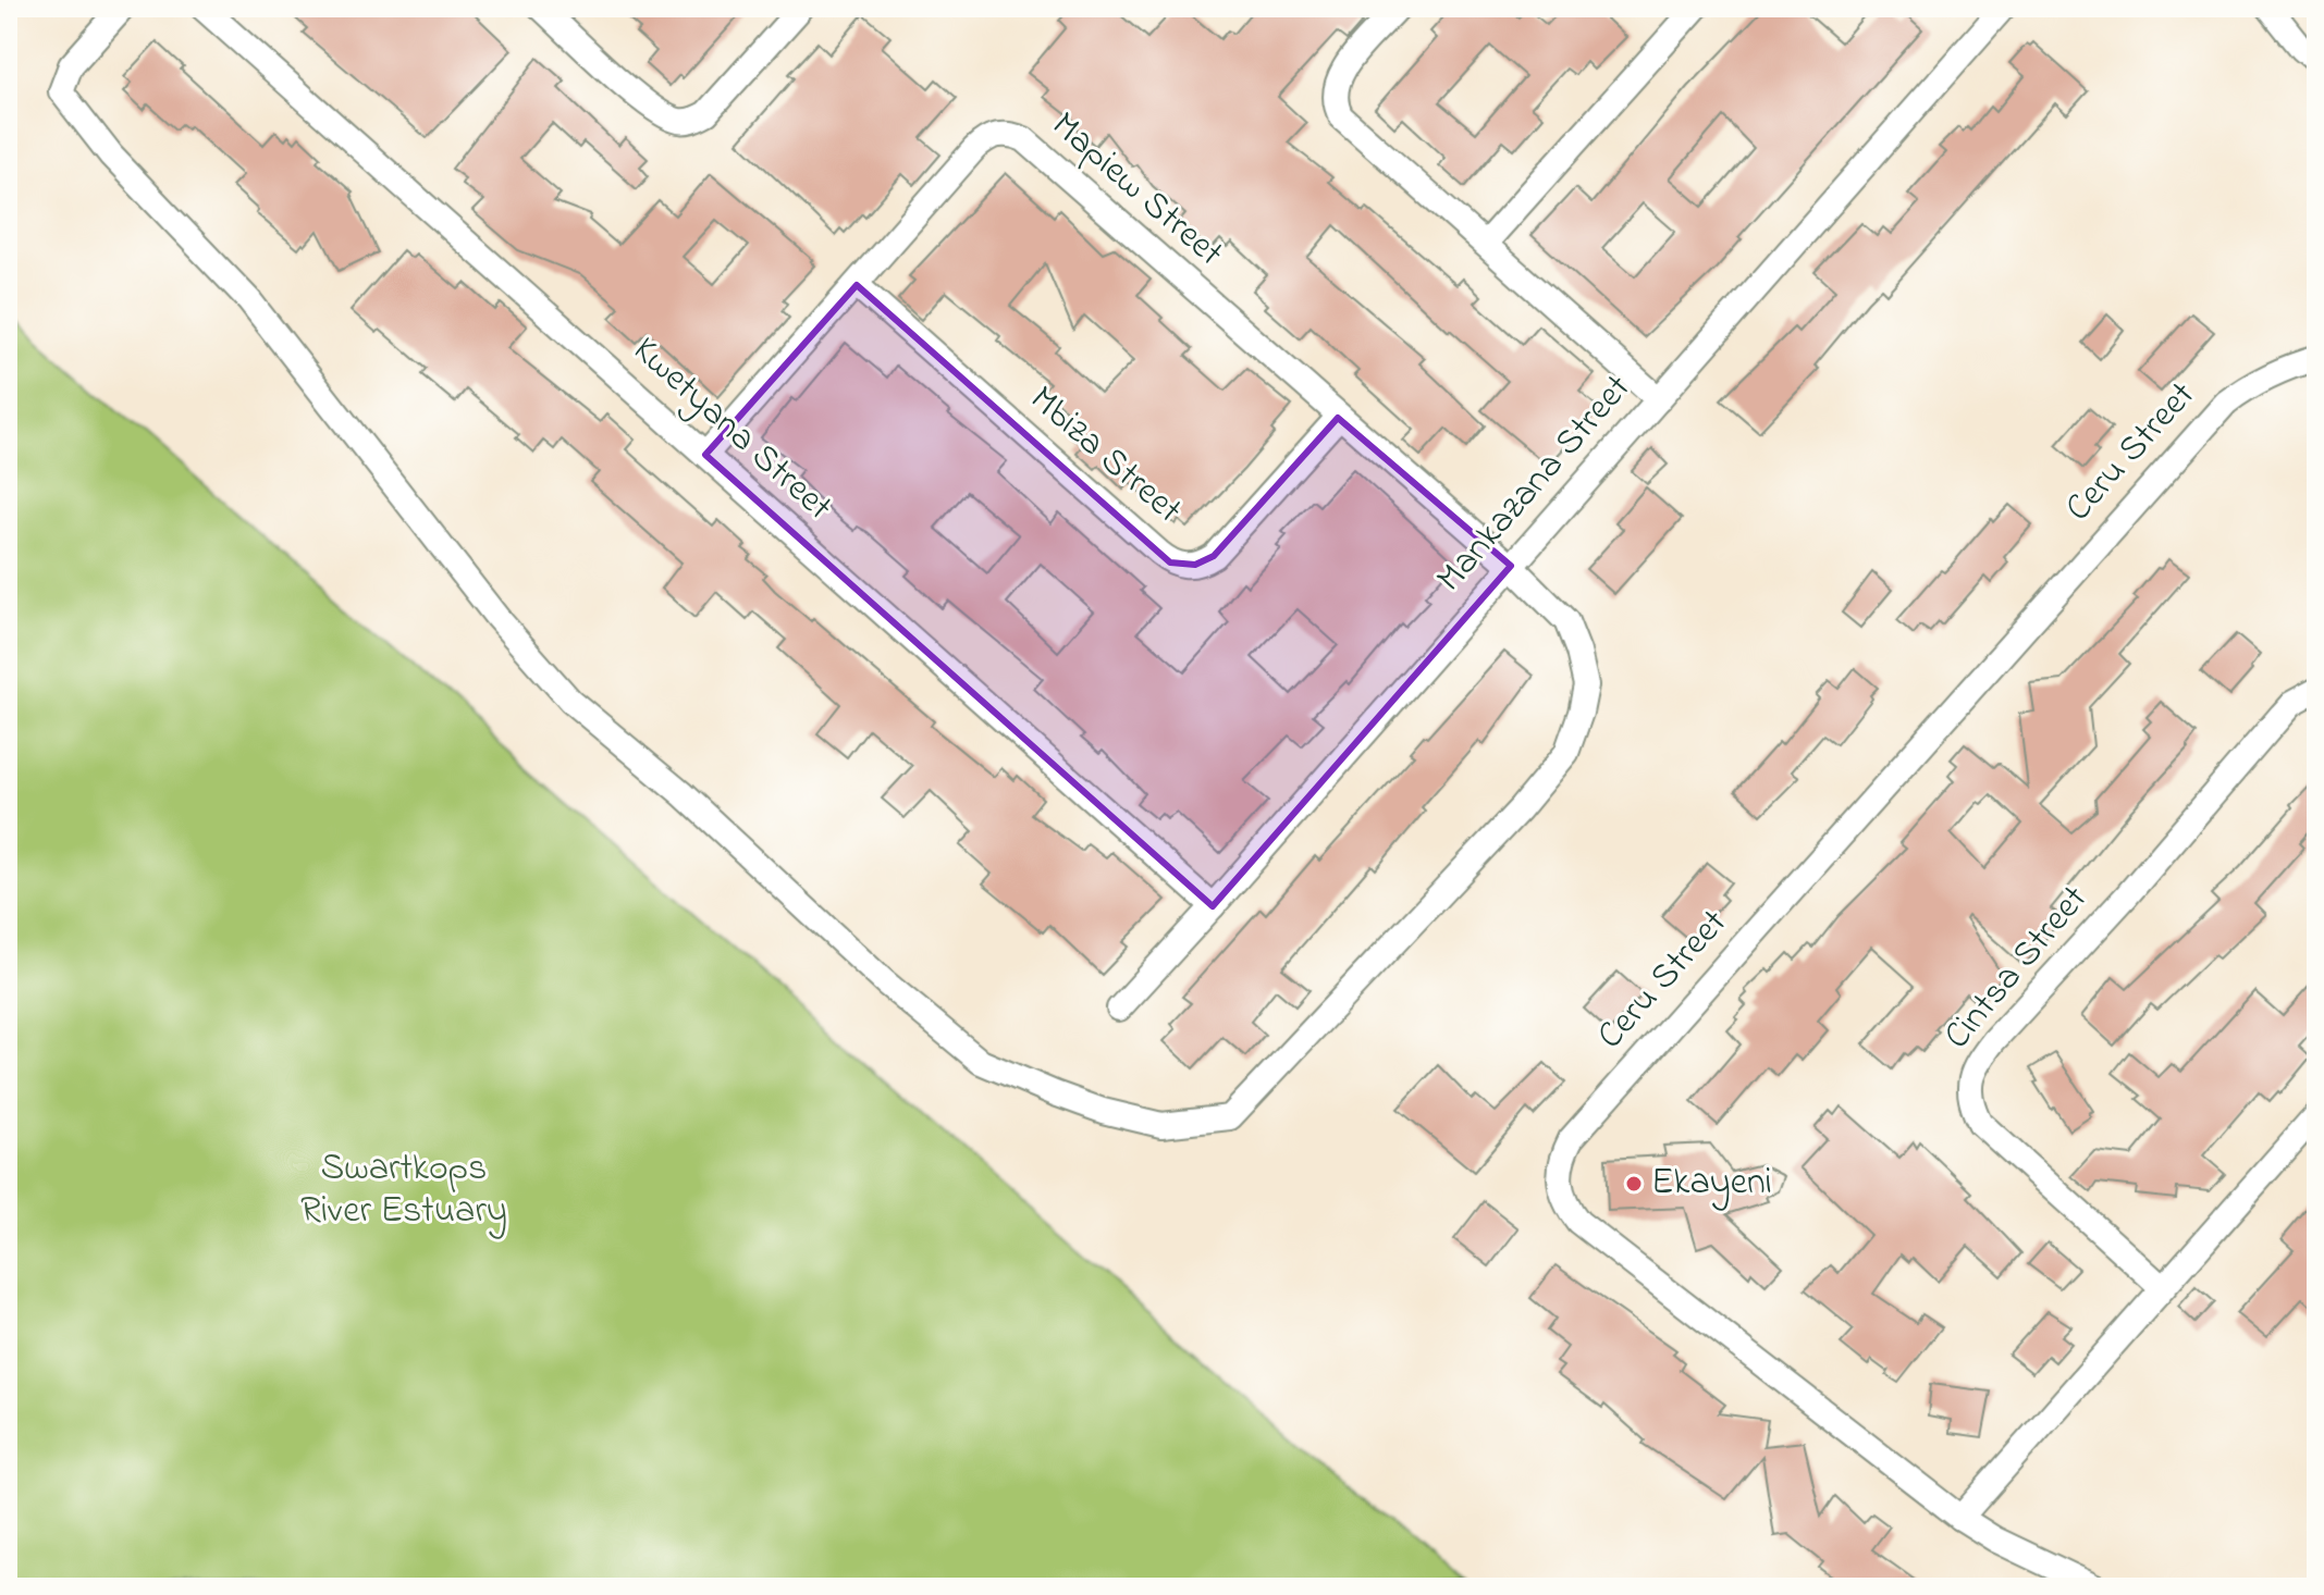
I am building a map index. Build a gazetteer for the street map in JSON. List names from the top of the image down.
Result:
{
  "streets": {
    "street": [
      "Mapiew Street",
      "Kwetyana Street",
      "Ceru Street",
      "Mbiza Street",
      "Mankazana Street",
      "Cintsa Street"
    ]
  },
  "crossings": [
    ["Mapiew Street", "Kwetyana Street"],
    ["Mapiew Street", "Mbiza Street"],
    ["Mapiew Street", "Mankazana Street"],
    ["Kwetyana Street", "Mankazana Street"]
  ],
  "parks": ["Swartkops River Estuary"],
  "places": ["Ekayeni"]
}
